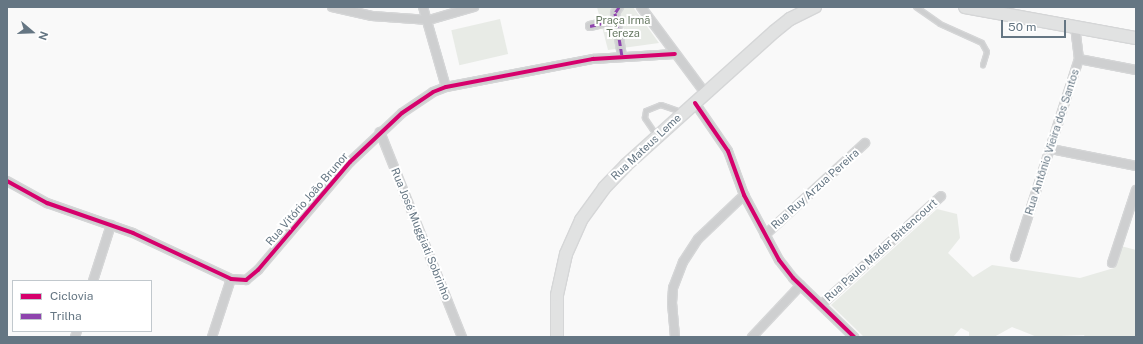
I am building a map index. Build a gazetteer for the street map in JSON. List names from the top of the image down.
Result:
{
  "streets": {
    "main road": ["Rua Mateus Leme"],
    "street": [
      "Rua Antônio Vieira dos Santos",
      "Rua Ruy Arzua Pereira",
      "Rua Vitório João Brunor",
      "Rua José Muggiati Sobrinho",
      "Rua Paulo Mader Bittencourt"
    ]
  },
  "crossings": [
    ["Rua Vitório João Brunor", "Rua José Muggiati Sobrinho"]
  ],
  "parks": ["Praça Irmã Tereza"],
  "legend": ["Ciclovia", "Trilha"],
  "scale_bar": "50 m",
  "north": "right"
}
